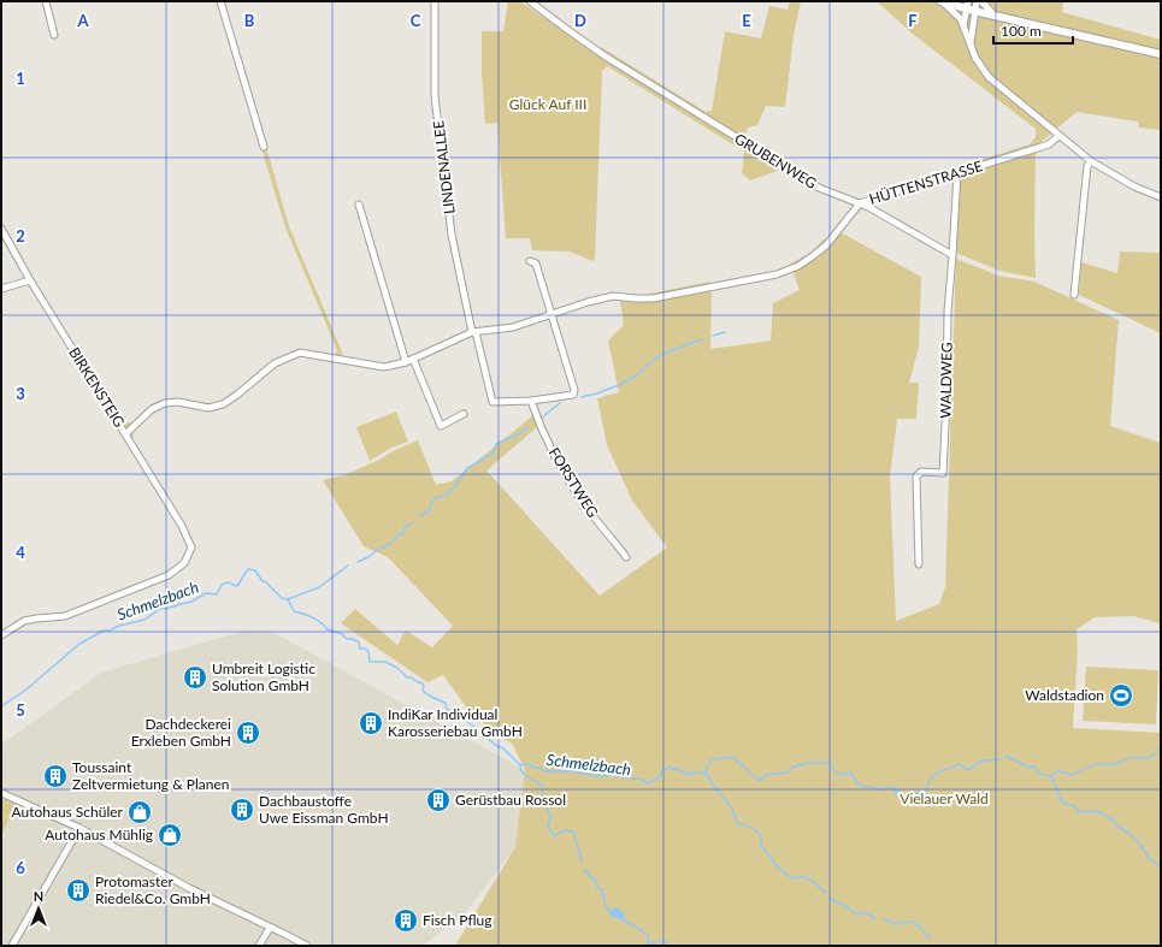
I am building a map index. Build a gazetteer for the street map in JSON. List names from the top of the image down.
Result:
{
  "streets": {
    "street": [
      "GRUBENWEG",
      "LINDENALLEE",
      "HÜTTENSTRASSE",
      "WALDWEG",
      "BIRKENSTEIG",
      "FORSTWEG"
    ]
  },
  "crossings": [
    ["GRUBENWEG", "HÜTTENSTRASSE"],
    ["GRUBENWEG", "WALDWEG"],
    ["LINDENALLEE", "HÜTTENSTRASSE"],
    ["LINDENALLEE", "FORSTWEG"],
    ["HÜTTENSTRASSE", "WALDWEG"],
    ["HÜTTENSTRASSE", "BIRKENSTEIG"]
  ],
  "water": ["Schmelzbach"],
  "parks": ["Glück Auf III", "Vielauer Wald"],
  "places": {
    "building": [
      "Umbreit Logistic Solution GmbH",
      "IndiKar Individual Karosseriebau GmbH",
      "Dachdeckerei Erxleben GmbH",
      "Toussaint Zeltvermietung & Planen",
      "Gerüstbau Rossol",
      "Dachbaustoffe Uwe Eissman GmbH",
      "Protomaster Riedel&Co. GmbH",
      "Fisch Pflug"
    ],
    "sports": ["Waldstadion"],
    "shop": ["Autohaus Schüler", "Autohaus Mühlig"]
  },
  "scale_bar": "100 m",
  "north": "top",
  "grid": {
    "columns": [
      "A",
      "B",
      "C",
      "D",
      "E",
      "F"
    ],
    "rows": [
      "1",
      "2",
      "3",
      "4",
      "5",
      "6"
    ]
  }
}
